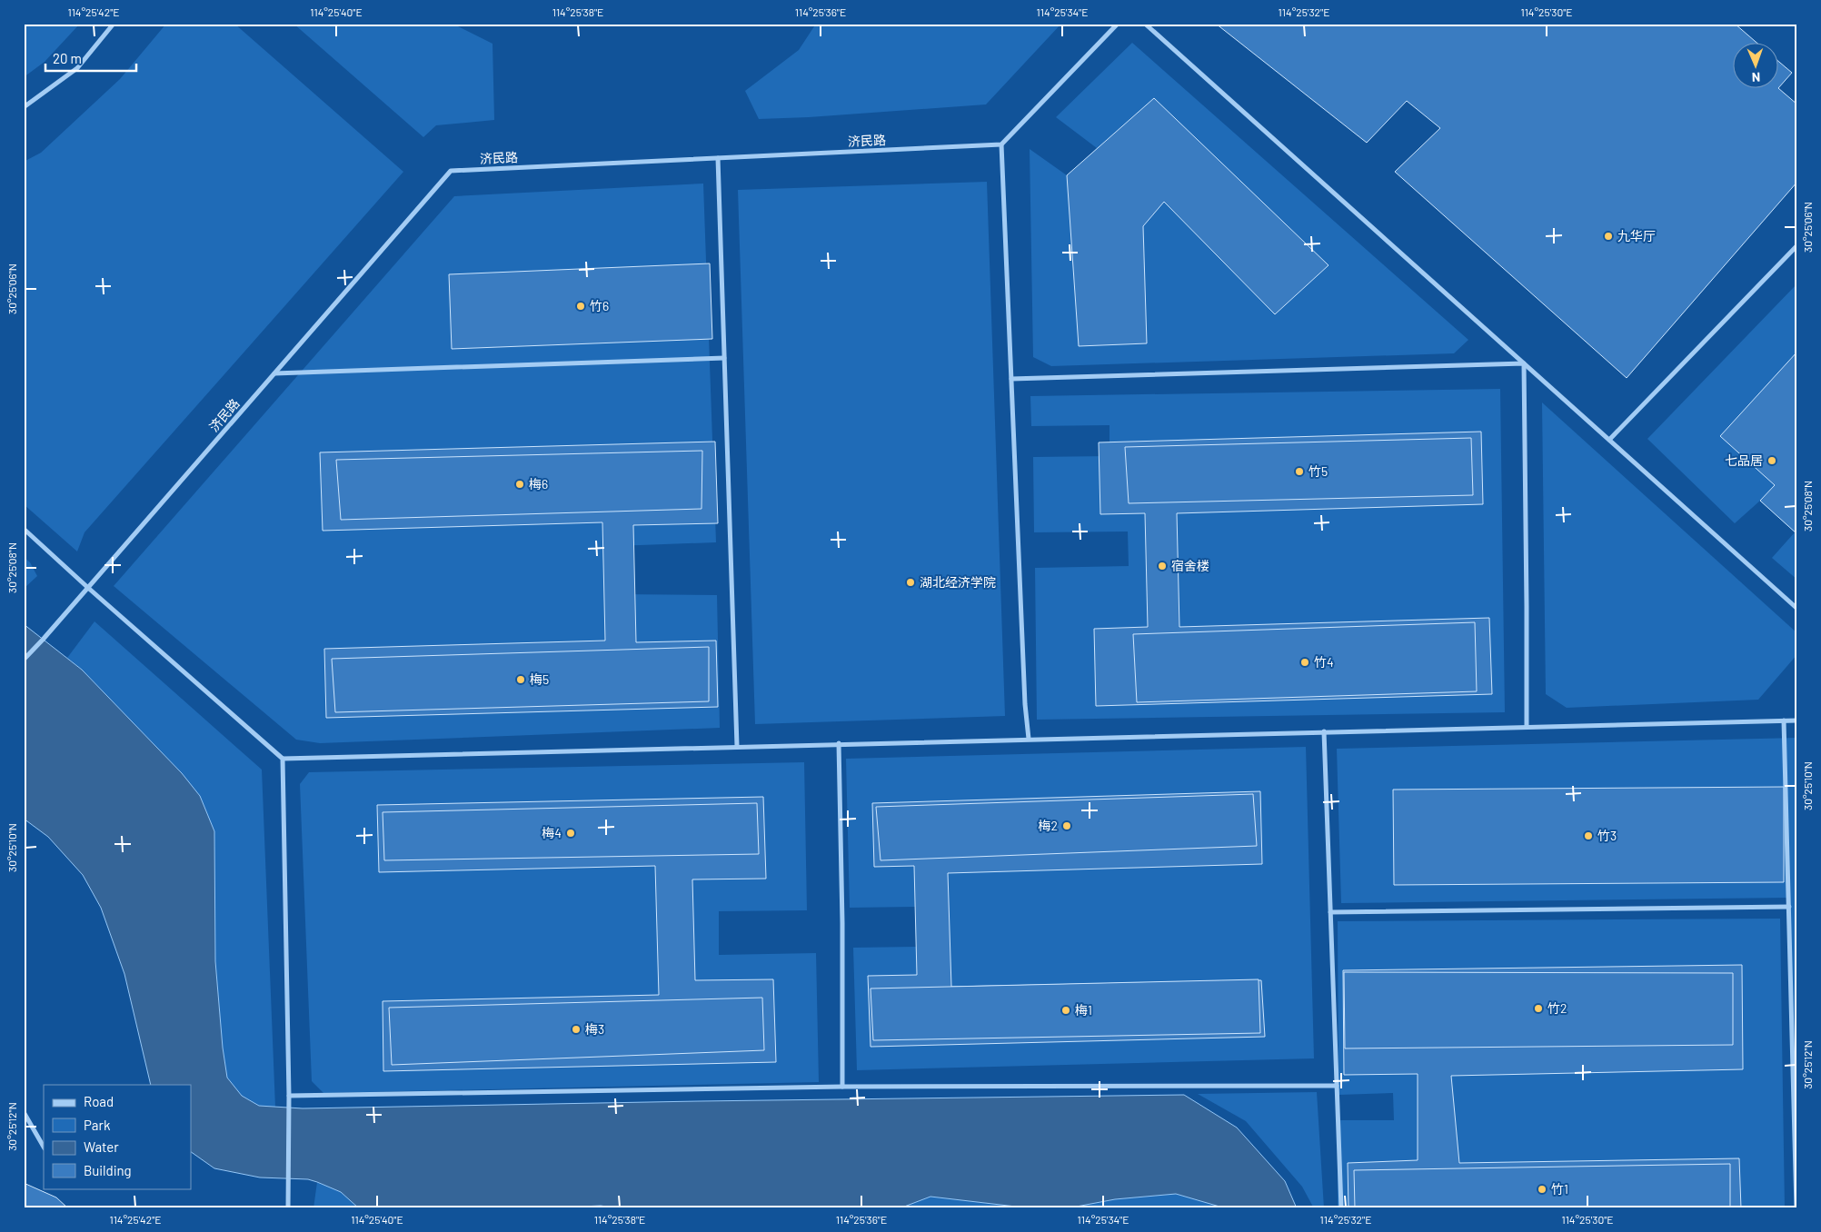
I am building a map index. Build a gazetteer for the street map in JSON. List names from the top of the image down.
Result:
{
  "streets": {
    "street": ["济民路"]
  },
  "places": [
    "九华厅",
    "竹6",
    "七品居",
    "竹5",
    "梅6",
    "宿舍楼",
    "湖北经济学院",
    "竹4",
    "梅5",
    "梅2",
    "梅4",
    "竹3",
    "竹2",
    "梅1",
    "梅3",
    "竹1"
  ],
  "legend": [
    "Road",
    "Park",
    "Water",
    "Building"
  ],
  "scale_bar": "20 m",
  "north": "bottom",
  "coordinates": [
    "114°25'42\"E",
    "114°25'40\"E",
    "114°25'38\"E",
    "114°25'36\"E",
    "114°25'34\"E",
    "114°25'32\"E",
    "114°25'30\"E",
    "30°25'06\"N",
    "30°25'08\"N",
    "30°25'10\"N",
    "30°25'12\"N"
  ]
}
